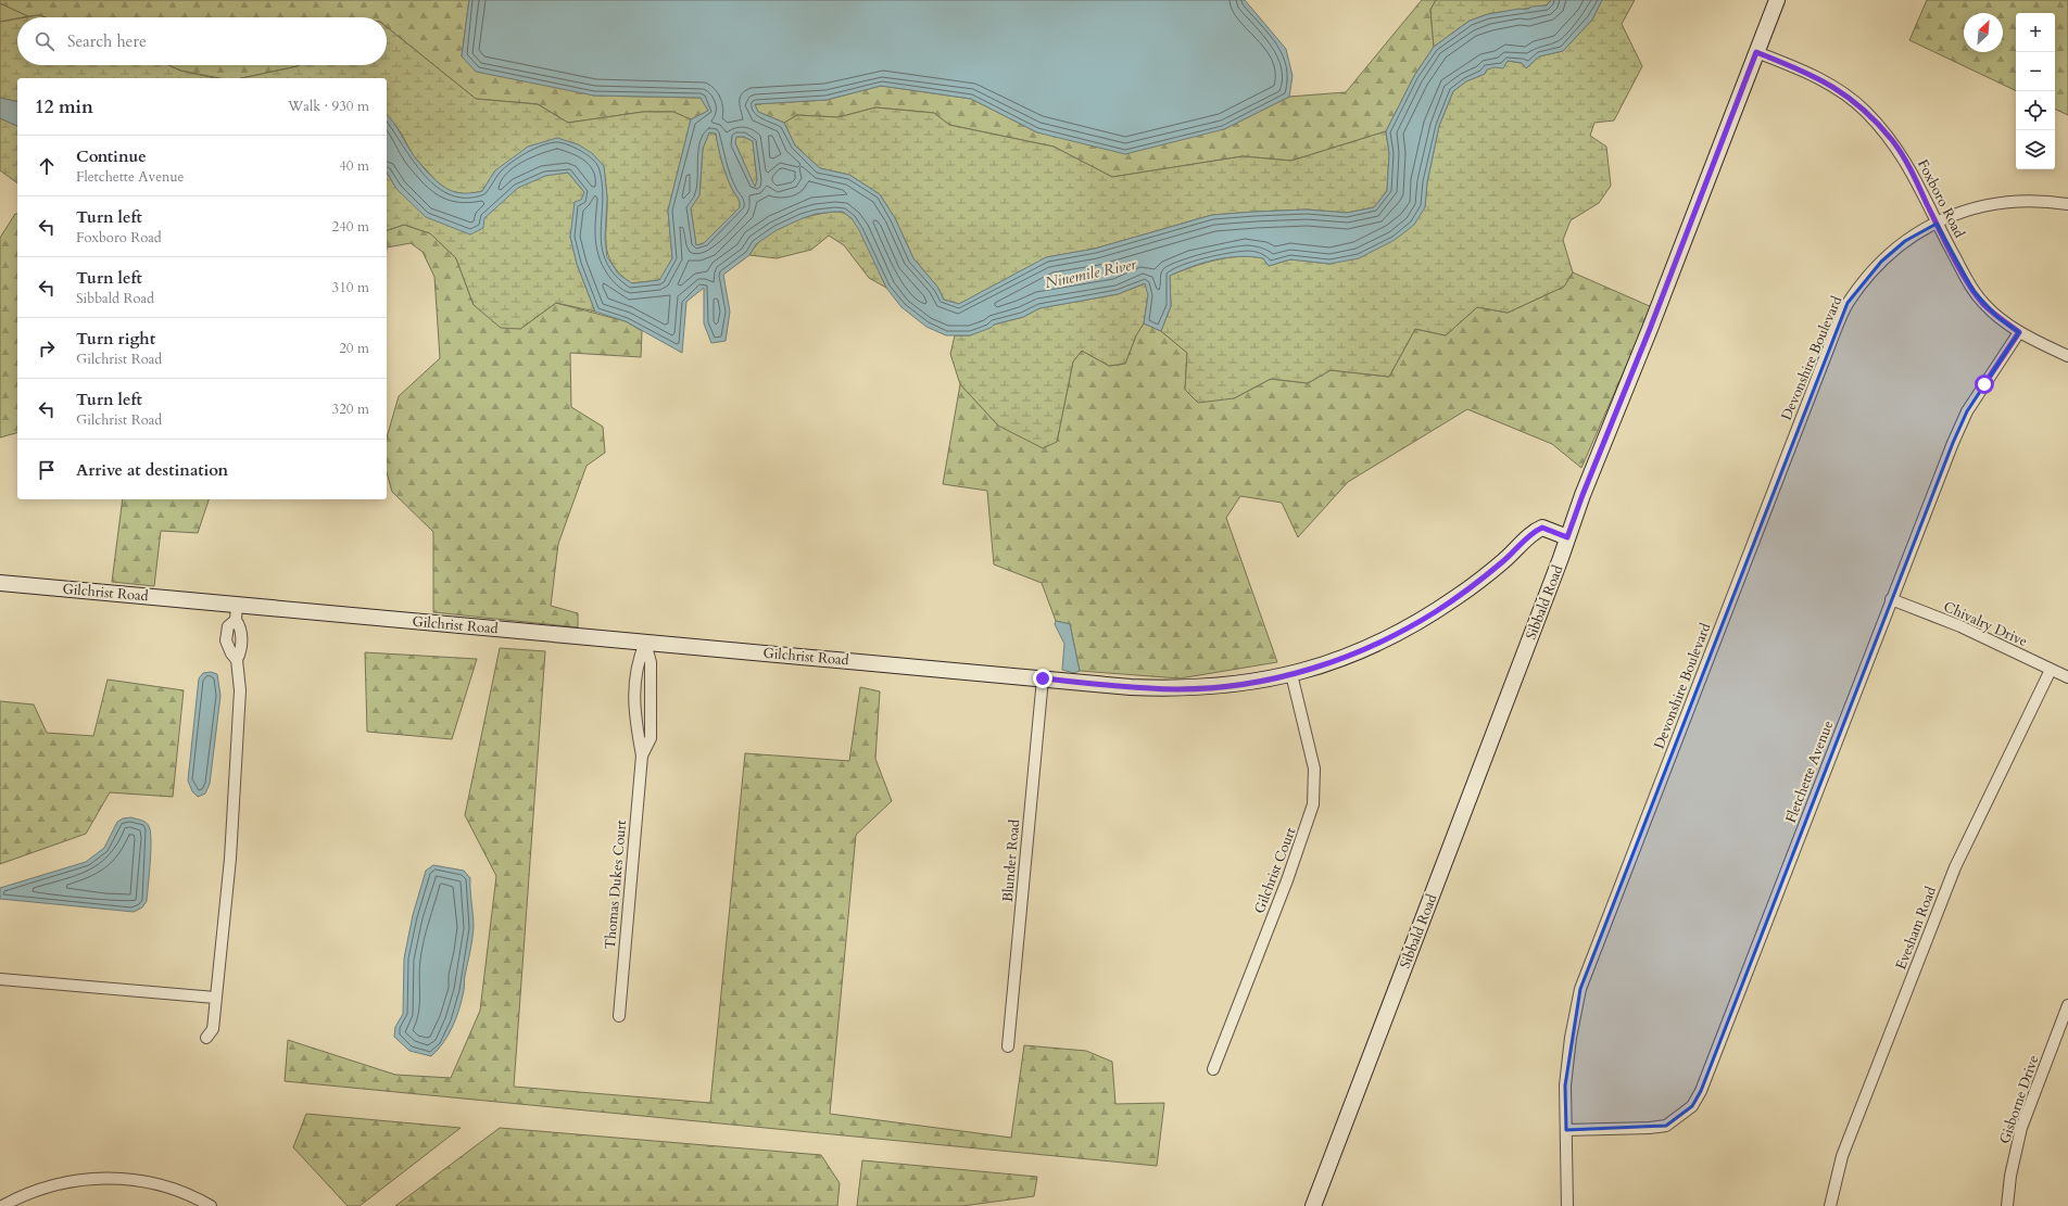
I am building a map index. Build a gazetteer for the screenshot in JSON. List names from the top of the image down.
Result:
{
  "streets": {
    "street": [
      "Foxboro Road",
      "Devonshire Boulevard",
      "Gilchrist Road",
      "Sibbald Road",
      "Chivalry Drive",
      "Fletchette Avenue",
      "Blunder Road",
      "Gilchrist Court",
      "Thomas Dukes Court",
      "Evesham Road",
      "Gisborne Drive"
    ]
  },
  "crossings": [
    ["Foxboro Road", "Devonshire Boulevard"],
    ["Foxboro Road", "Sibbald Road"],
    ["Foxboro Road", "Fletchette Avenue"],
    ["Devonshire Boulevard", "Fletchette Avenue"],
    ["Gilchrist Road", "Sibbald Road"],
    ["Gilchrist Road", "Blunder Road"],
    ["Gilchrist Road", "Gilchrist Court"],
    ["Gilchrist Road", "Thomas Dukes Court"],
    ["Chivalry Drive", "Fletchette Avenue"],
    ["Chivalry Drive", "Evesham Road"]
  ],
  "water": ["Ninemile River"],
  "north": "top right",
  "page": {
    "map_buttons": ["+", "−"],
    "search": "Search here",
    "heading": ["12 min", "Walk · 930 m"],
    "list": [
      ["Continue", "Fletchette Avenue", "40 m"],
      ["Turn left", "Foxboro Road", "240 m"],
      ["Turn left", "Sibbald Road", "310 m"],
      ["Turn right", "Gilchrist Road", "20 m"],
      ["Turn left", "Gilchrist Road", "320 m"],
      "Arrive at destination"
    ]
  }
}
